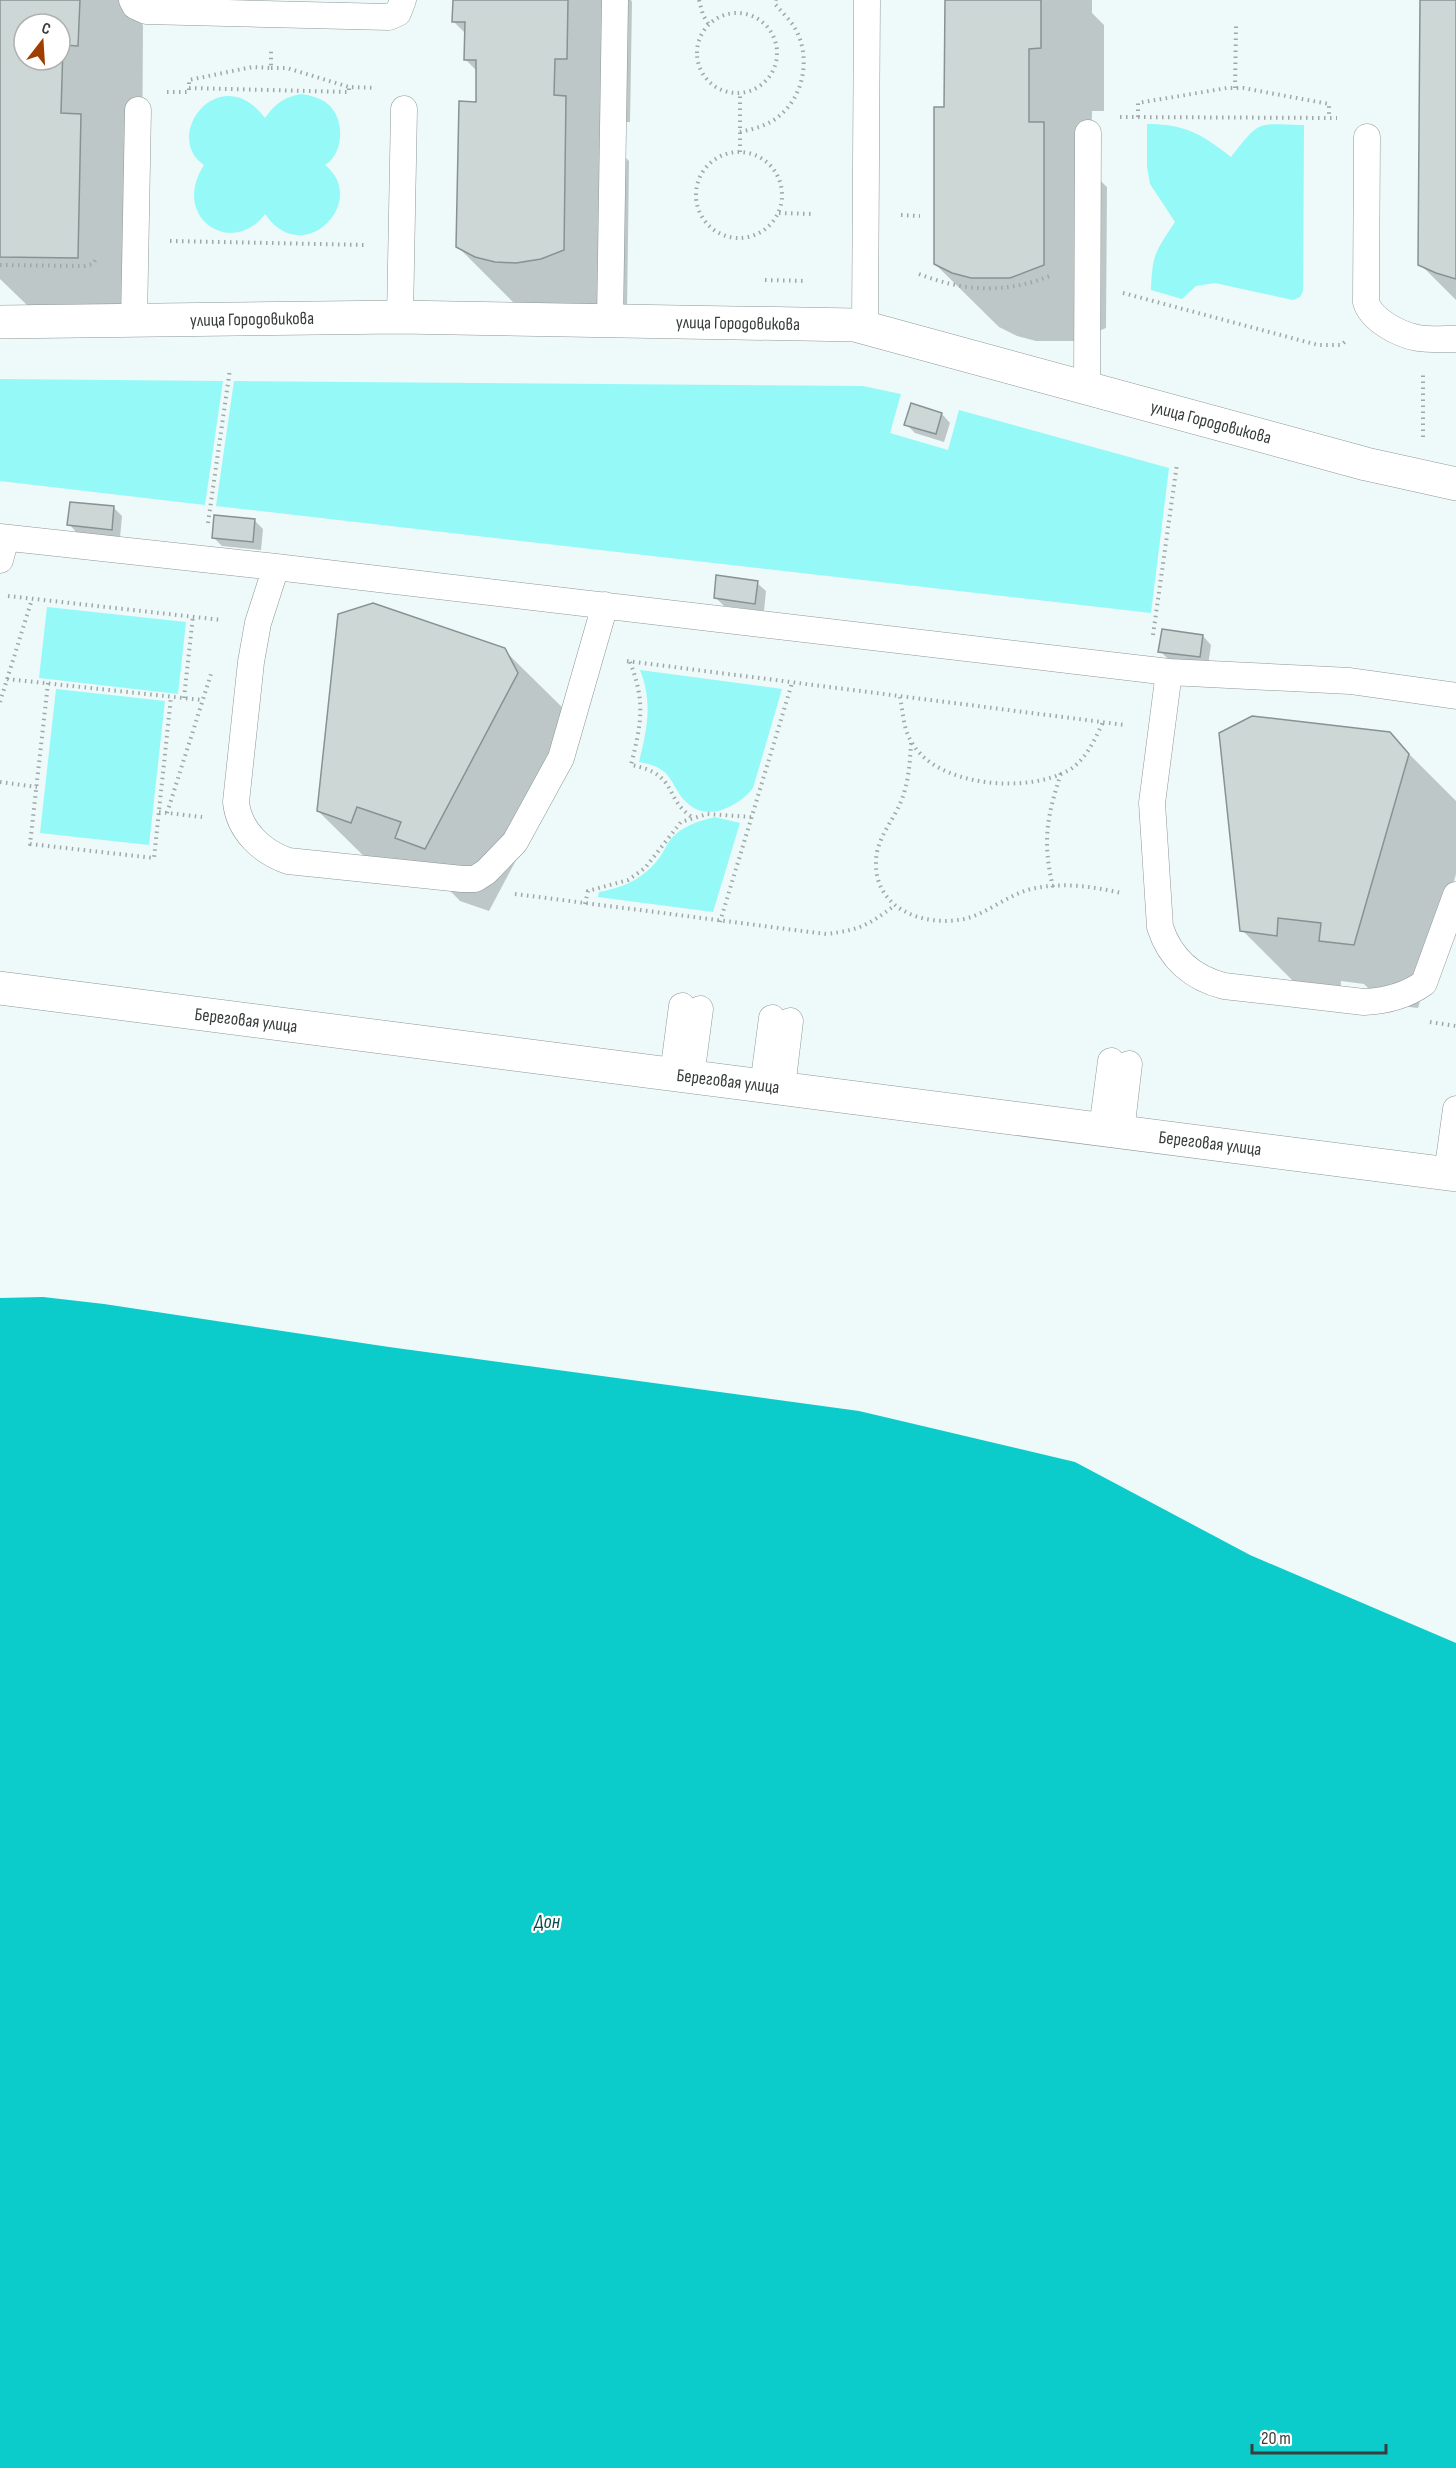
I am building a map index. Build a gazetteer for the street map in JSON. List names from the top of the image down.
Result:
{
  "streets": {
    "street": ["улица Городовикова", "Береговая улица"]
  },
  "water": ["Дон"],
  "scale_bar": "20 m",
  "north": "top"
}
